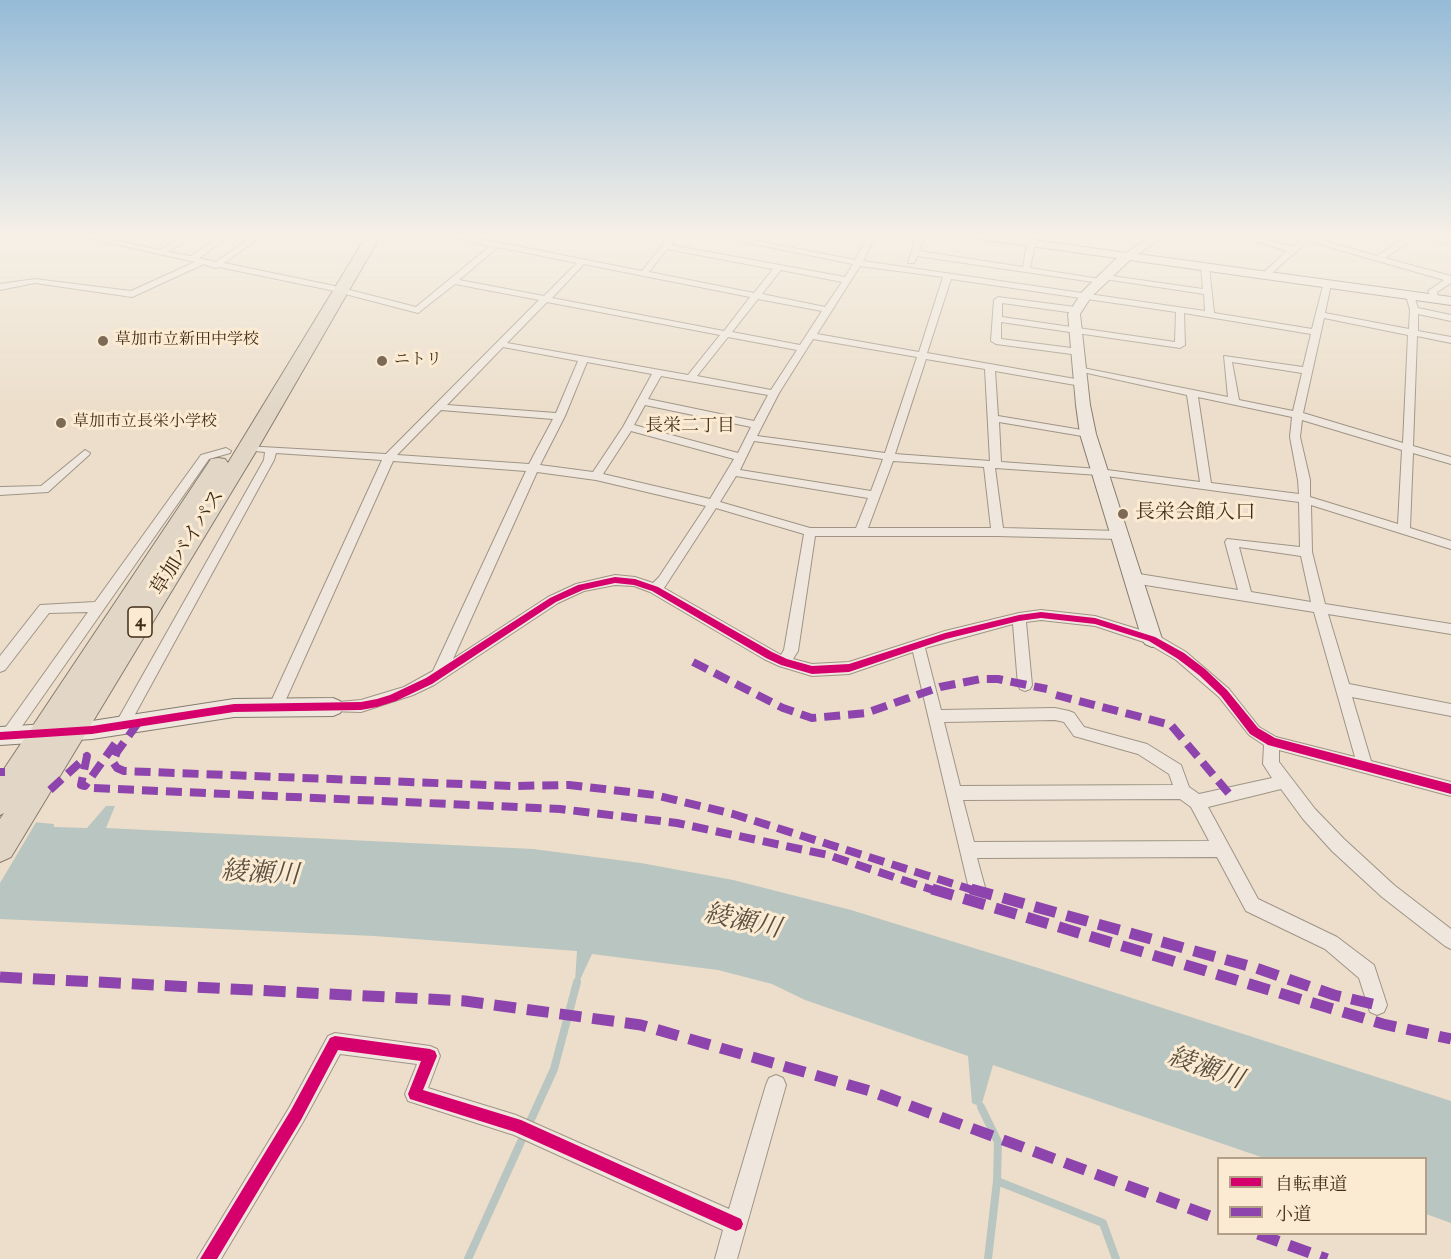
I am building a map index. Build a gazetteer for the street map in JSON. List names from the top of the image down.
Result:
{
  "streets": {
    "highway": ["草加バイパス", "4"]
  },
  "districts": ["長栄二丁目"],
  "water": ["綾瀬川"],
  "places": [
    "草加市立新田中学校",
    "ニトリ",
    "草加市立長栄小学校",
    "長栄会館入口"
  ],
  "legend": ["自転車道", "小道"]
}
